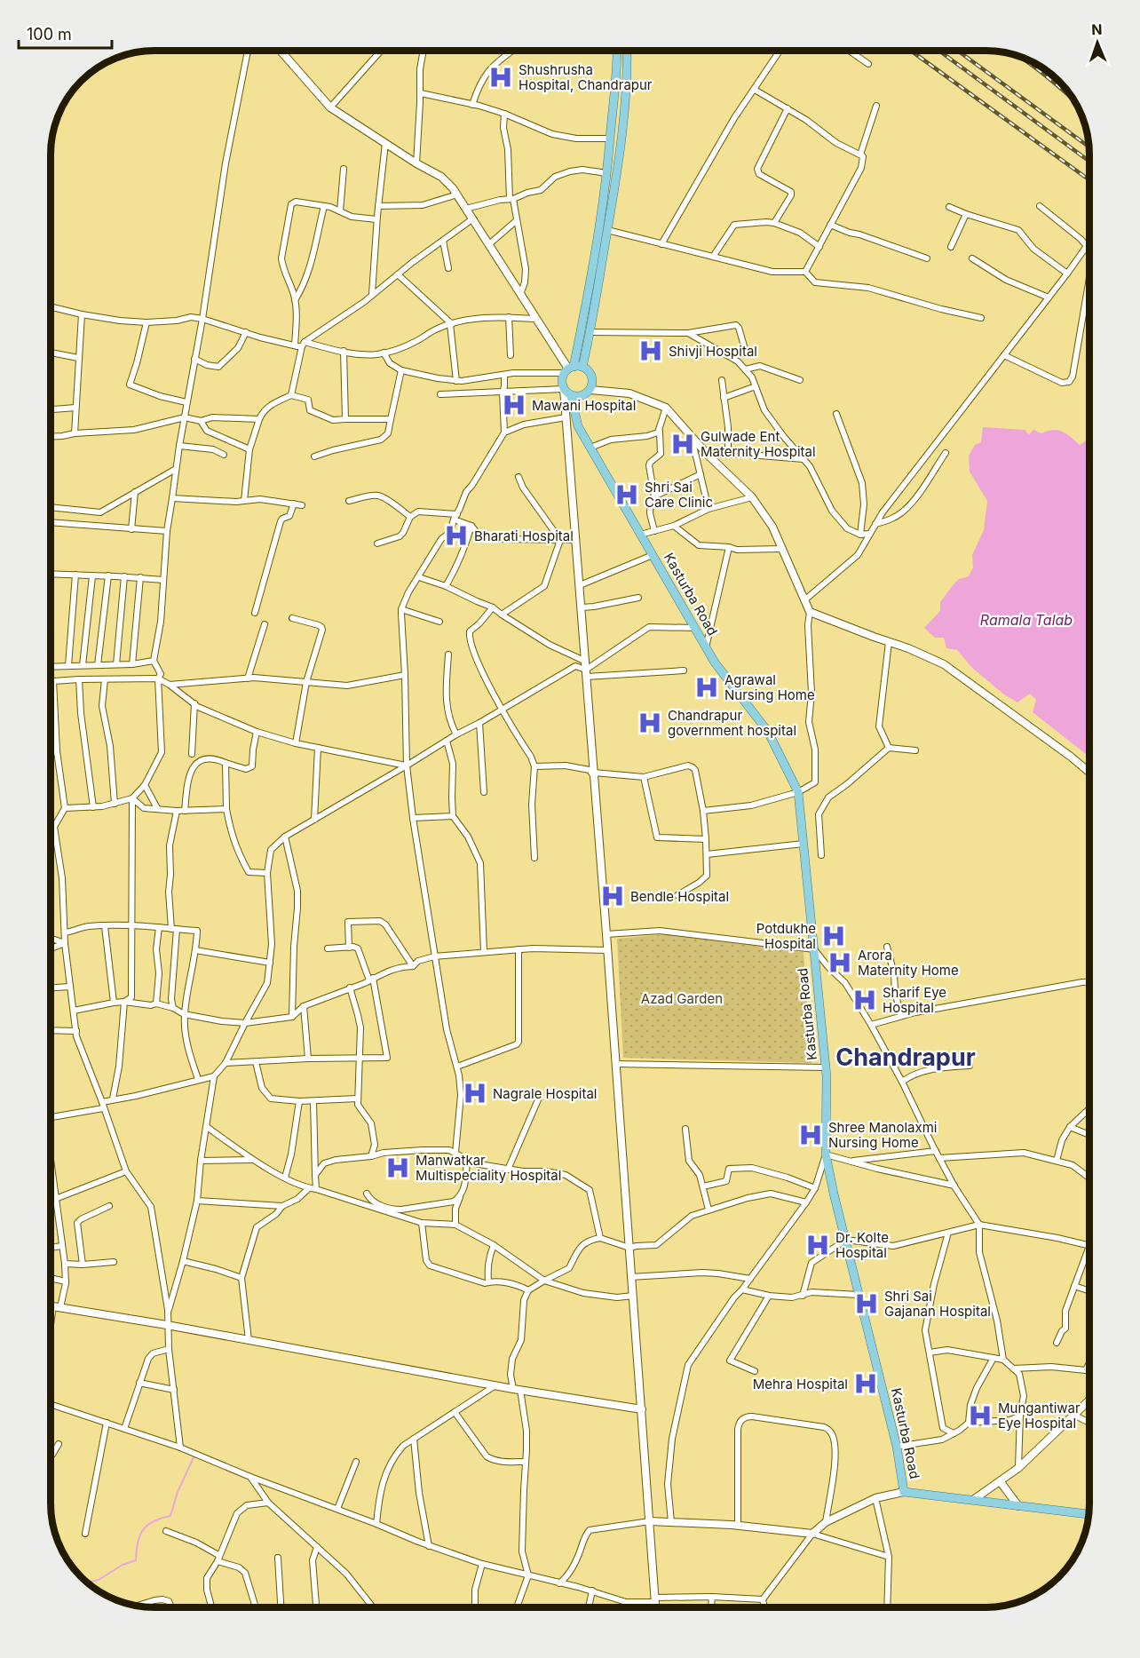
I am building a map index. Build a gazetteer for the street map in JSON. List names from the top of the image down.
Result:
{
  "streets": {
    "main road": ["Kasturba Road"]
  },
  "districts": ["Chandrapur"],
  "water": ["Ramala Talab"],
  "parks": ["Azad Garden"],
  "places": {
    "hospital": [
      "Shushrusha Hospital, Chandrapur",
      "Shivji Hospital",
      "Mawani Hospital",
      "Gulwade Ent Maternity Hospital",
      "Shri Sai Care Clinic",
      "Bharati Hospital",
      "Agrawal Nursing Home",
      "Chandrapur government hospital",
      "Bendle Hospital",
      "Potdukhe Hospital",
      "Arora Maternity Home",
      "Sharif Eye Hospital",
      "Nagrale Hospital",
      "Shree Manolaxmi Nursing Home",
      "Manwatkar Multispeciality Hospital",
      "Dr. Kolte Hospital",
      "Shri Sai Gajanan Hospital",
      "Mehra Hospital",
      "Mungantiwar Eye Hospital"
    ]
  },
  "scale_bar": "100 m",
  "north": "top"
}
